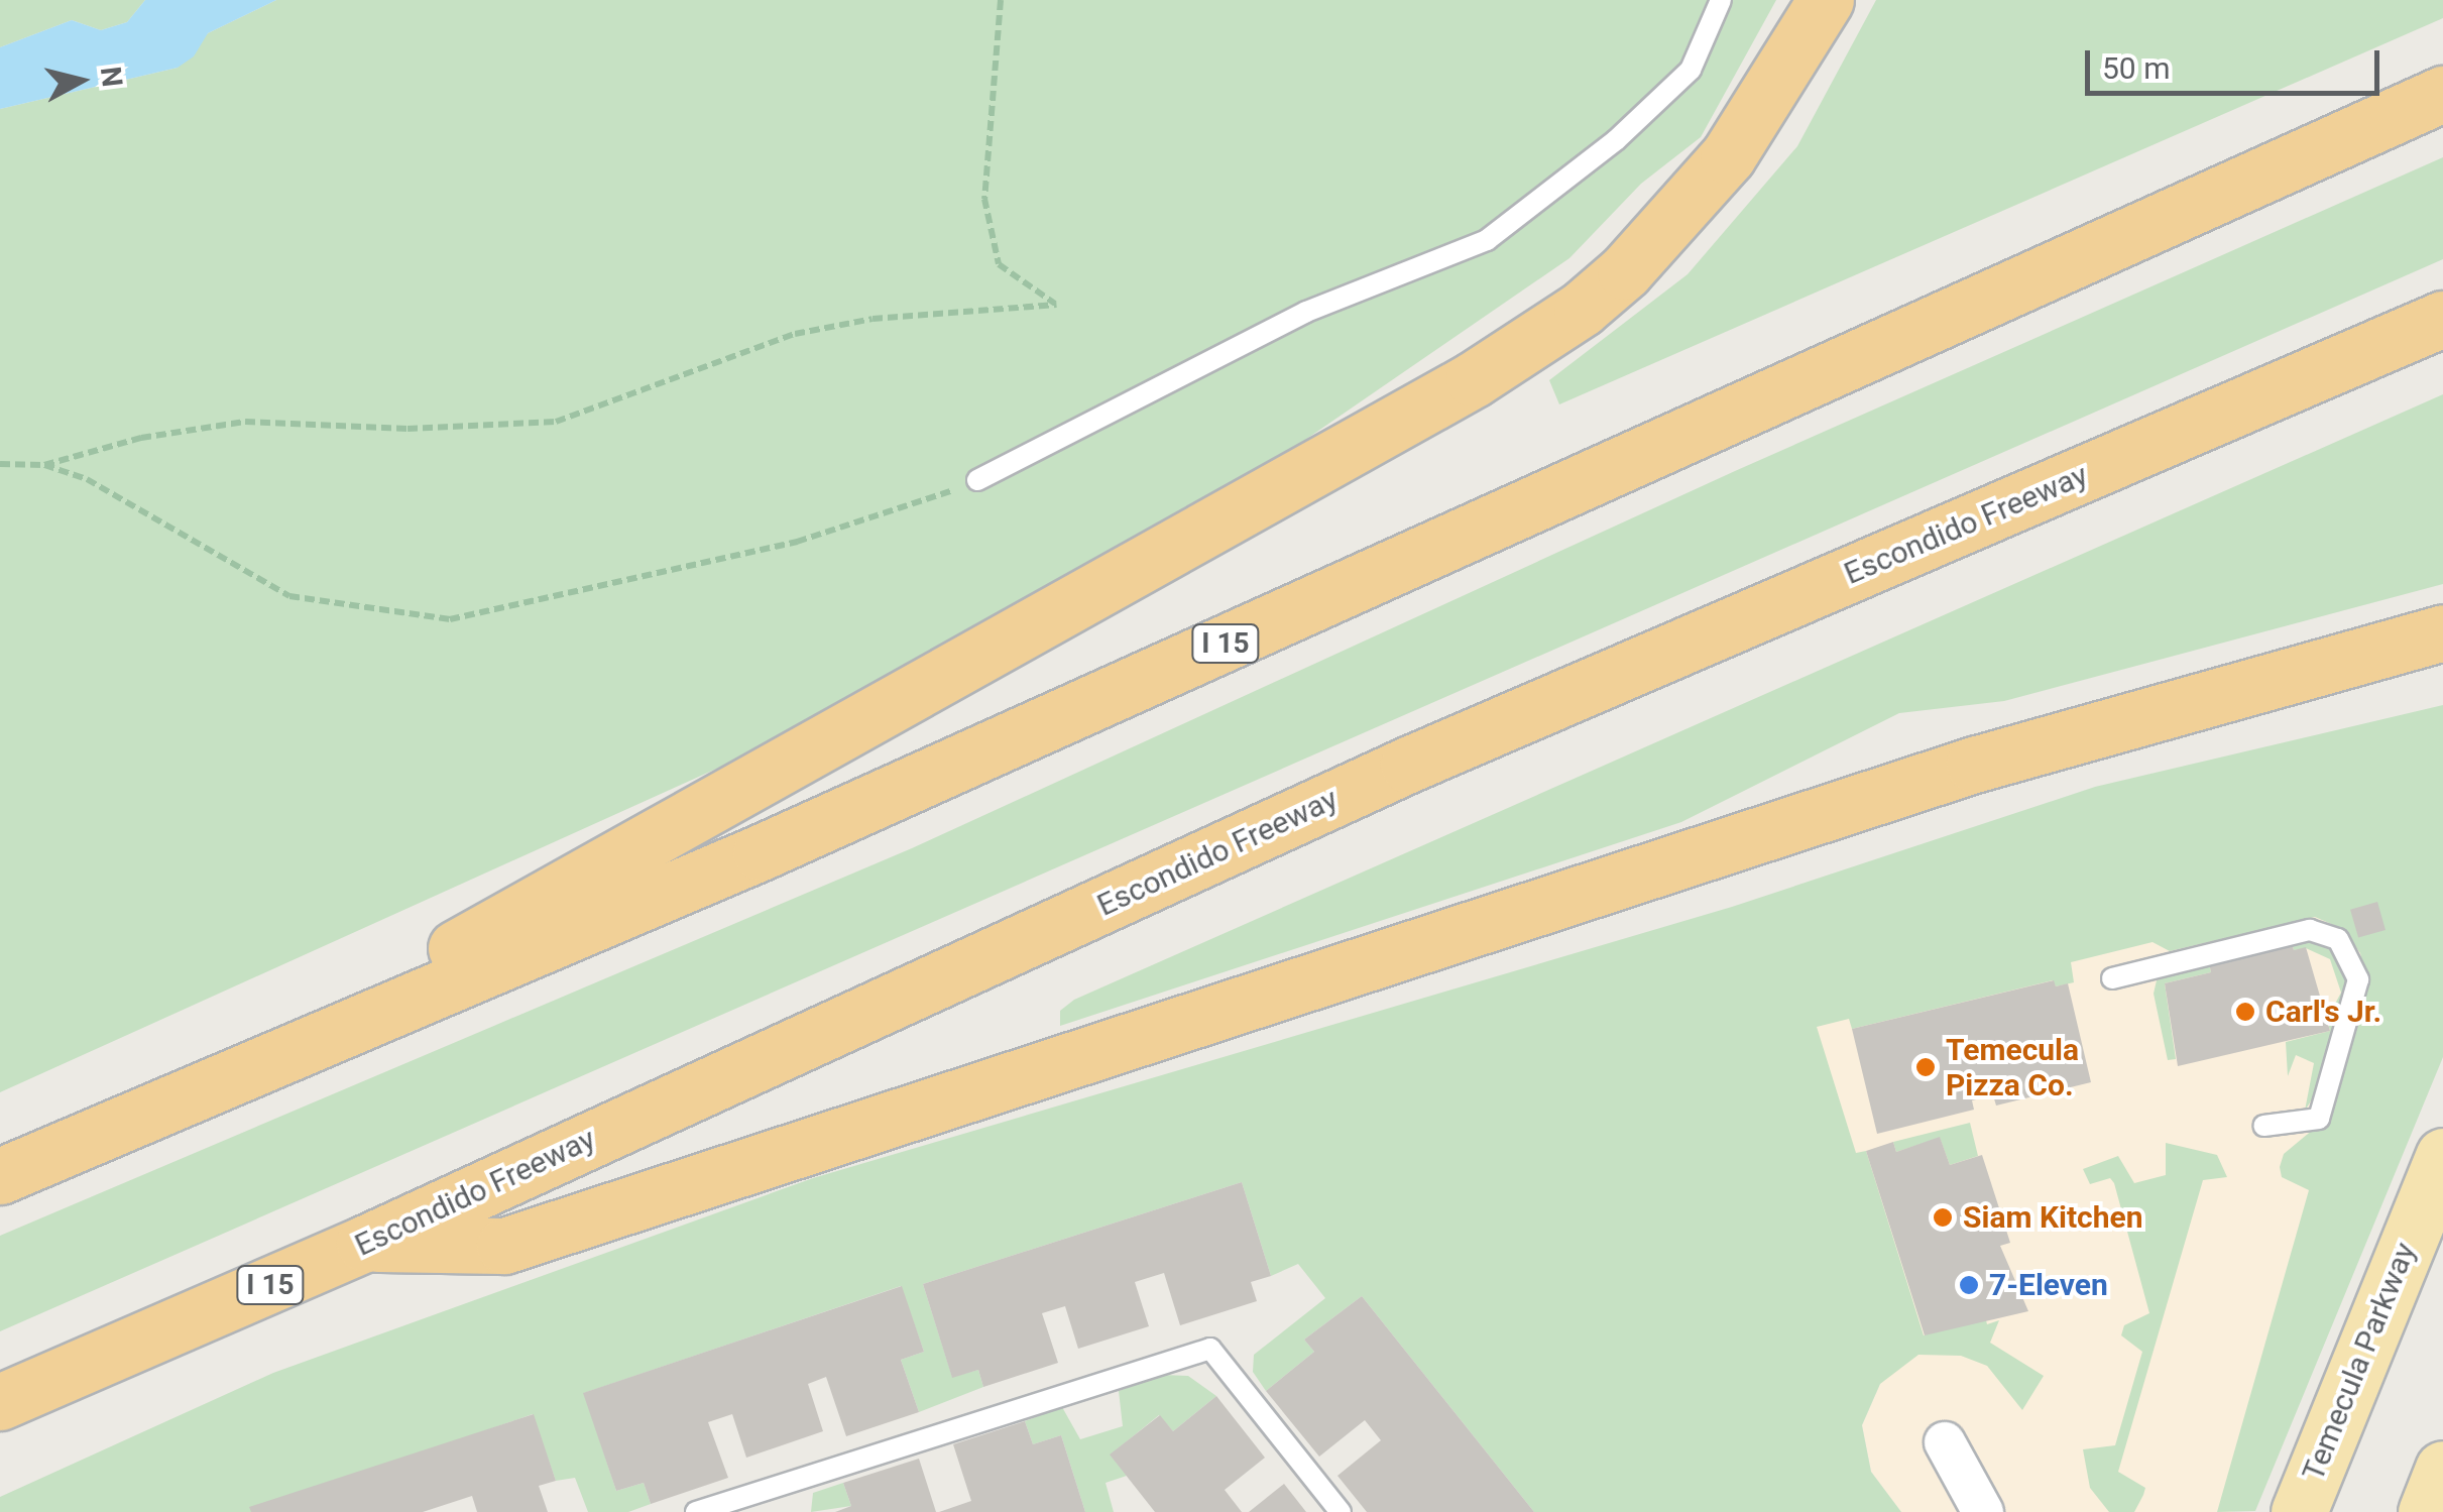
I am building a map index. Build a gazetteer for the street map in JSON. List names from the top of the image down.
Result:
{
  "streets": {
    "highway": ["Escondido Freeway", "I 15"],
    "main road": ["Temecula Parkway"]
  },
  "places": [
    "Carl's Jr.",
    "Temecula Pizza Co.",
    "Siam Kitchen",
    "7-Eleven"
  ],
  "scale_bar": "50 m",
  "north": "right"
}
